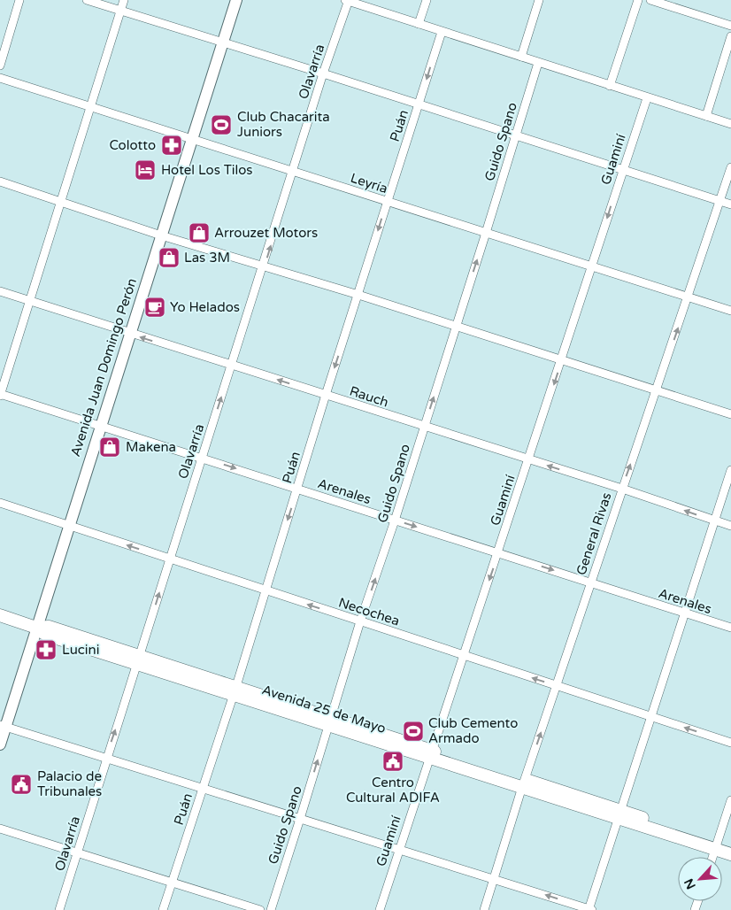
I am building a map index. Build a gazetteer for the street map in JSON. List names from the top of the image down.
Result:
{
  "streets": {
    "main road": ["Avenida Juan Domingo Perón", "Avenida 25 de Mayo"],
    "street": [
      "Olavarría",
      "Puán",
      "Guido Spano",
      "Guaminí",
      "Leyría",
      "Rauch",
      "Arenales",
      "General Rivas",
      "Necochea"
    ]
  },
  "crossings": [
    ["Olavarría", "Leyría"],
    ["Olavarría", "Rauch"],
    ["Olavarría", "Arenales"],
    ["Olavarría", "Necochea"],
    ["Olavarría", "Avenida 25 de Mayo"],
    ["Puán", "Leyría"],
    ["Puán", "Rauch"],
    ["Puán", "Arenales"],
    ["Puán", "Necochea"],
    ["Puán", "Avenida 25 de Mayo"],
    ["Guido Spano", "Leyría"],
    ["Guido Spano", "Rauch"],
    ["Guido Spano", "Arenales"],
    ["Guido Spano", "Necochea"],
    ["Guido Spano", "Avenida 25 de Mayo"],
    ["Guaminí", "Leyría"],
    ["Guaminí", "Rauch"],
    ["Guaminí", "Arenales"],
    ["Guaminí", "Necochea"],
    ["Guaminí", "Avenida 25 de Mayo"],
    ["Leyría", "Avenida Juan Domingo Perón"],
    ["Leyría", "General Rivas"],
    ["Avenida Juan Domingo Perón", "Rauch"],
    ["Avenida Juan Domingo Perón", "Arenales"],
    ["Avenida Juan Domingo Perón", "Necochea"],
    ["Avenida Juan Domingo Perón", "Avenida 25 de Mayo"],
    ["Rauch", "General Rivas"],
    ["Arenales", "General Rivas"],
    ["General Rivas", "Necochea"],
    ["General Rivas", "Avenida 25 de Mayo"]
  ],
  "one_way": [
    "Olavarría",
    "Puán",
    "Guido Spano",
    "Guaminí",
    "Rauch",
    "Arenales",
    "General Rivas",
    "Necochea"
  ],
  "places": {
    "sports": ["Club Chacarita Juniors", "Club Cemento Armado"],
    "pharmacy": ["Colotto", "Lucini"],
    "hotel": ["Hotel Los Tilos"],
    "shop": ["Arrouzet Motors", "Las 3M", "Makena"],
    "cafe": ["Yo Helados"],
    "public building": ["Centro Cultural ADIFA", "Palacio de Tribunales"]
  },
  "north": "bottom left"
}
